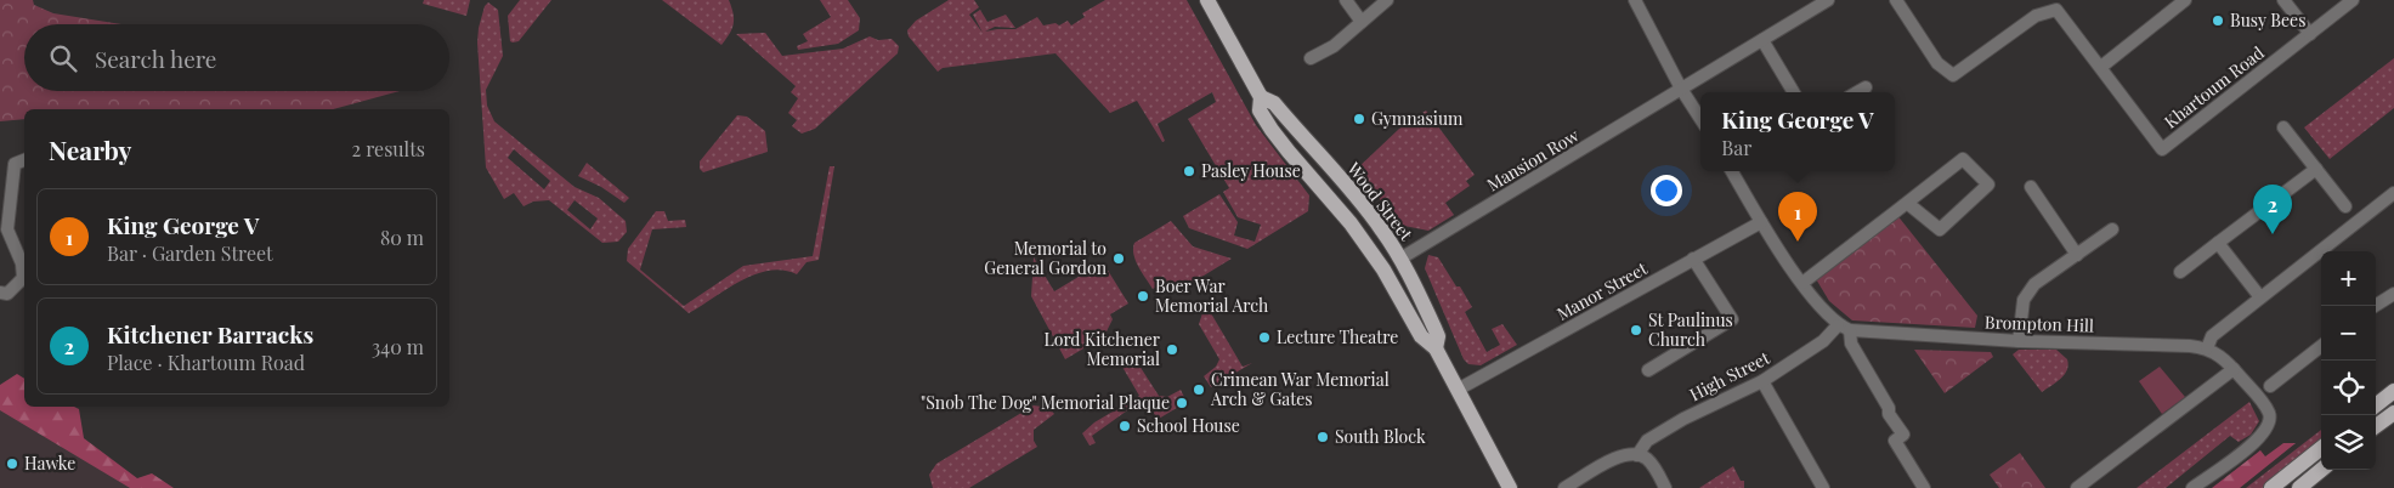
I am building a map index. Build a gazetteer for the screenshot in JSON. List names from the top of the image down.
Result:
{
  "streets": {
    "main road": ["Wood Street"],
    "street": [
      "Khartoum Road",
      "Mansion Row",
      "Manor Street",
      "Brompton Hill",
      "High Street"
    ]
  },
  "crossings": [
    ["Mansion Row", "Wood Street"],
    ["Wood Street", "Manor Street"],
    ["Brompton Hill", "High Street"]
  ],
  "places": [
    "Busy Bees",
    "Gymnasium",
    "Pasley House",
    "Memorial to General Gordon",
    "Boer War Memorial Arch",
    "St Paulinus Church",
    "Lecture Theatre",
    "Lord Kitchener Memorial",
    "Crimean War Memorial Arch & Gates",
    "\"Snob The Dog\" Memorial Plaque",
    "School House",
    "South Block",
    "Hawke"
  ],
  "page": {
    "search": "Search here",
    "popup": ["King George V", "Bar"],
    "heading": ["Nearby", "2 results"],
    "pins": ["2", "1"],
    "list": [
      {
        "mark": "1",
        "name": "King George V",
        "note": "Bar · Garden Street",
        "value": "80 m"
      },
      {
        "mark": "2",
        "name": "Kitchener Barracks",
        "note": "Place · Khartoum Road",
        "value": "340 m"
      }
    ],
    "map_buttons": ["+", "−"]
  }
}
